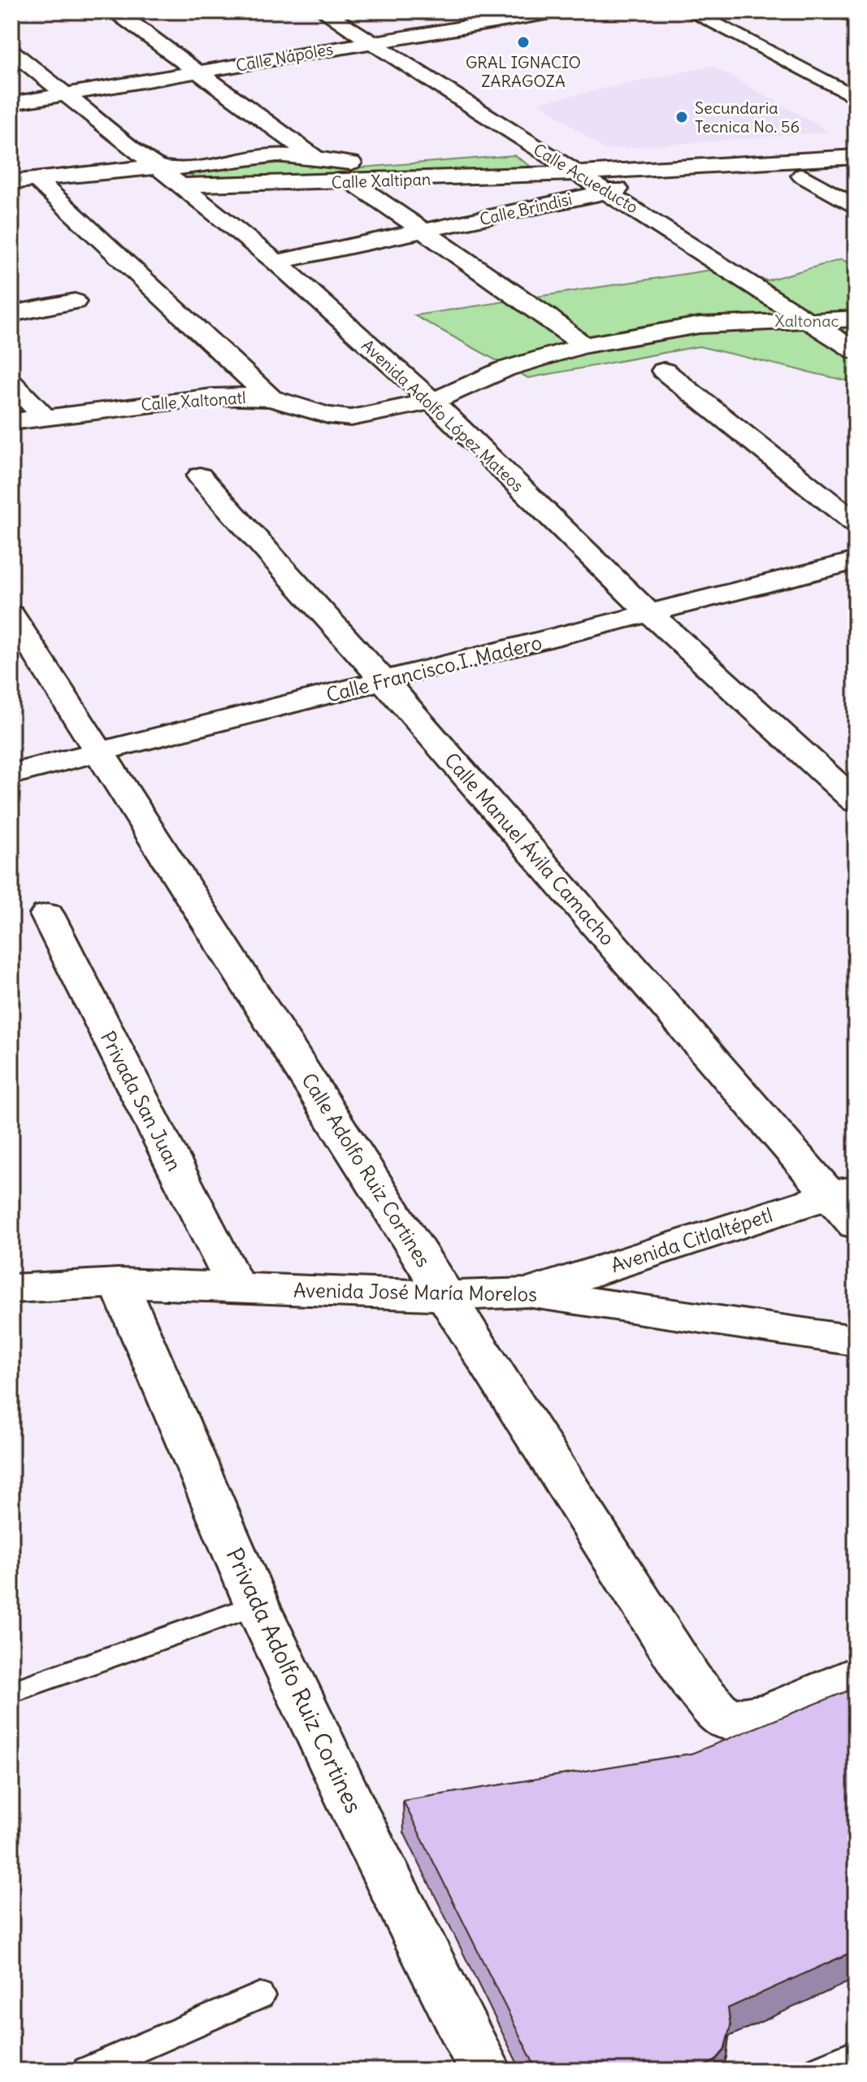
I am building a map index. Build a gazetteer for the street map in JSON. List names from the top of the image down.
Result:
{
  "streets": {
    "street": [
      "Calle Nápoles",
      "Calle Acueducto",
      "Calle Xaltipan",
      "Calle Brindisi",
      "Calle Xaltonatl",
      "Avenida Adolfo López Mateos",
      "Calle Francisco I. Madero",
      "Calle Manuel Ávila Camacho",
      "Privada San Juan",
      "Calle Adolfo Ruiz Cortines",
      "Avenida Citlaltépetl",
      "Avenida José María Morelos",
      "Privada Adolfo Ruiz Cortines"
    ]
  },
  "crossings": [
    ["Calle Nápoles", "Calle Acueducto"],
    ["Calle Nápoles", "Avenida Adolfo López Mateos"],
    ["Calle Acueducto", "Calle Xaltipan"],
    ["Calle Acueducto", "Calle Brindisi"],
    ["Calle Acueducto", "Calle Xaltonatl"],
    ["Calle Xaltipan", "Calle Brindisi"],
    ["Calle Xaltipan", "Avenida Adolfo López Mateos"],
    ["Calle Brindisi", "Avenida Adolfo López Mateos"],
    ["Calle Xaltonatl", "Avenida Adolfo López Mateos"],
    ["Avenida Adolfo López Mateos", "Calle Francisco I. Madero"],
    ["Calle Francisco I. Madero", "Calle Manuel Ávila Camacho"],
    ["Calle Francisco I. Madero", "Calle Adolfo Ruiz Cortines"],
    ["Calle Manuel Ávila Camacho", "Avenida Citlaltépetl"],
    ["Privada San Juan", "Avenida José María Morelos"],
    ["Calle Adolfo Ruiz Cortines", "Avenida José María Morelos"],
    ["Avenida Citlaltépetl", "Avenida José María Morelos"],
    ["Avenida José María Morelos", "Privada Adolfo Ruiz Cortines"]
  ],
  "parks": ["Xaltonac"],
  "places": ["GRAL IGNACIO ZARAGOZA", "Secundaria Tecnica No. 56"]
}
